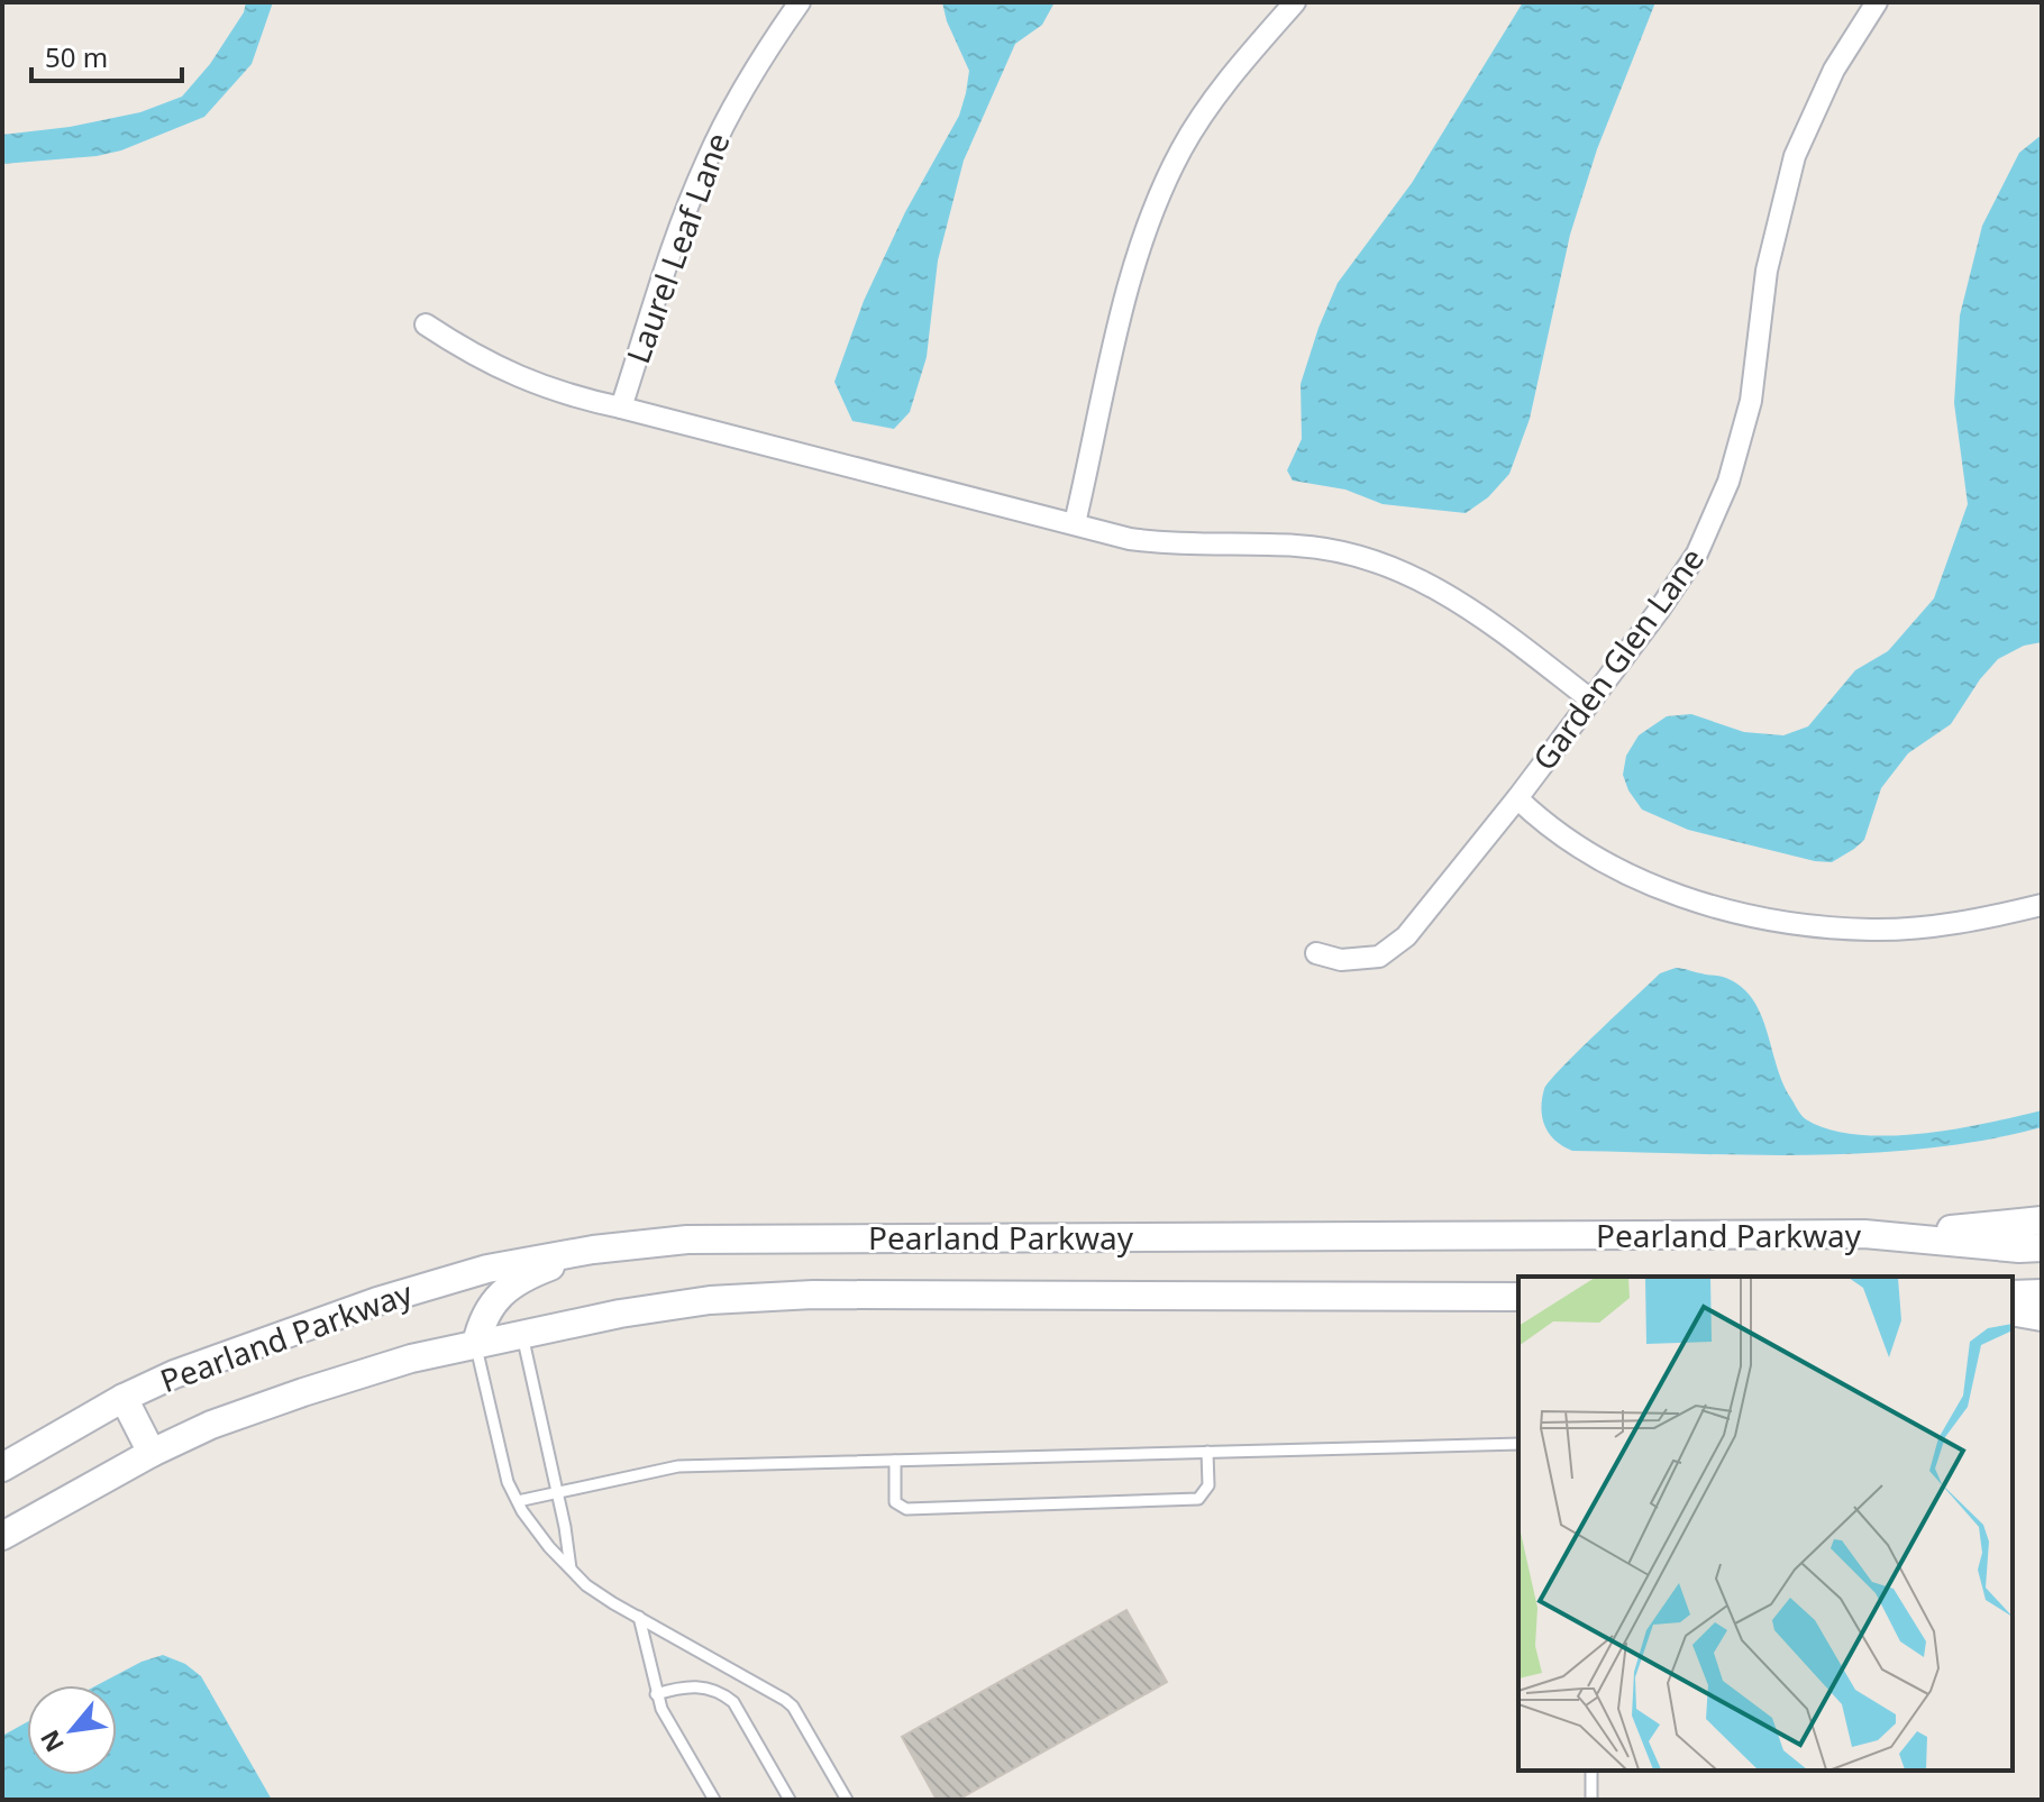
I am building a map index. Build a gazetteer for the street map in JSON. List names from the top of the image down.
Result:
{
  "streets": {
    "main road": ["Pearland Parkway"],
    "street": ["Laurel Leaf Lane", "Garden Glen Lane"]
  },
  "scale_bar": "50 m",
  "north": "bottom left"
}
